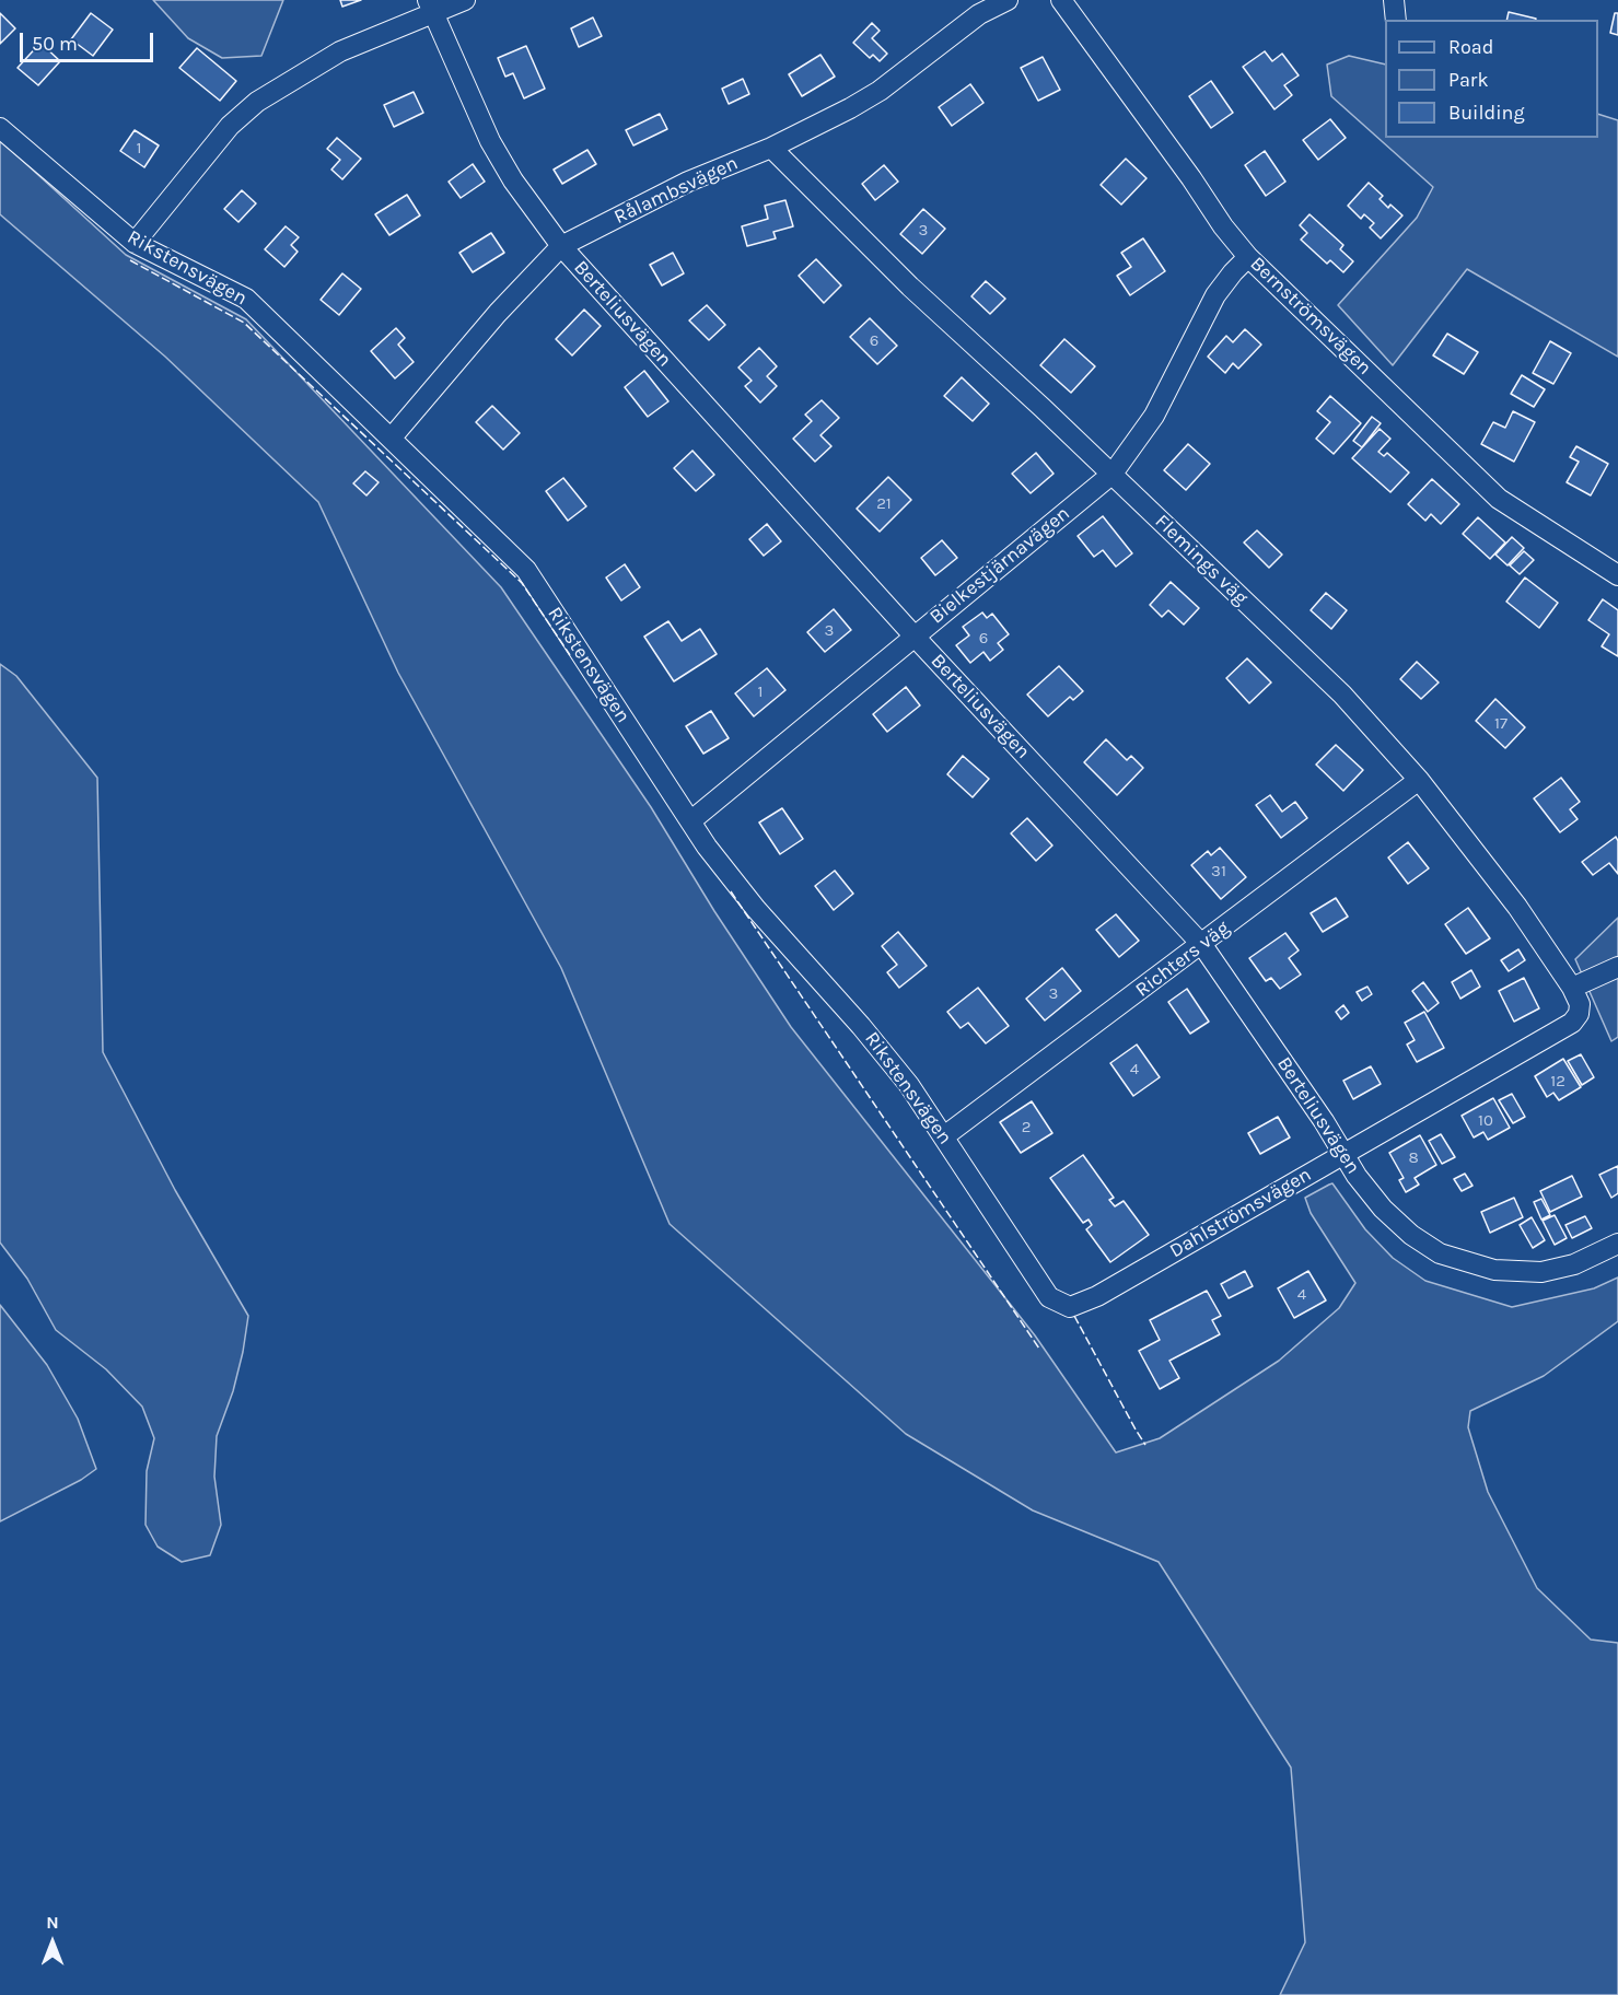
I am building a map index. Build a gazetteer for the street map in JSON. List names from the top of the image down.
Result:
{
  "streets": {
    "street": [
      "Rålambsvägen",
      "Rikstensvägen",
      "Berteliusvägen",
      "Bernströmsvägen",
      "Flemings väg",
      "Bielkestjärnavägen",
      "Richters väg",
      "Dahlströmsvägen"
    ]
  },
  "crossings": [
    ["Rålambsvägen", "Rikstensvägen"],
    ["Rålambsvägen", "Berteliusvägen"],
    ["Rålambsvägen", "Flemings väg"],
    ["Rikstensvägen", "Bielkestjärnavägen"],
    ["Rikstensvägen", "Richters väg"],
    ["Rikstensvägen", "Dahlströmsvägen"],
    ["Berteliusvägen", "Bielkestjärnavägen"],
    ["Berteliusvägen", "Richters väg"],
    ["Berteliusvägen", "Dahlströmsvägen"],
    ["Bernströmsvägen", "Bielkestjärnavägen"],
    ["Flemings väg", "Bielkestjärnavägen"],
    ["Flemings väg", "Richters väg"],
    ["Flemings väg", "Dahlströmsvägen"]
  ],
  "house_numbers": [
    "1",
    "3",
    "6",
    "21",
    "3",
    "6",
    "1",
    "17",
    "31",
    "3",
    "4",
    "12",
    "10",
    "2",
    "8",
    "4"
  ],
  "legend": ["Road", "Park", "Building"],
  "scale_bar": "50 m",
  "north": "top"
}
